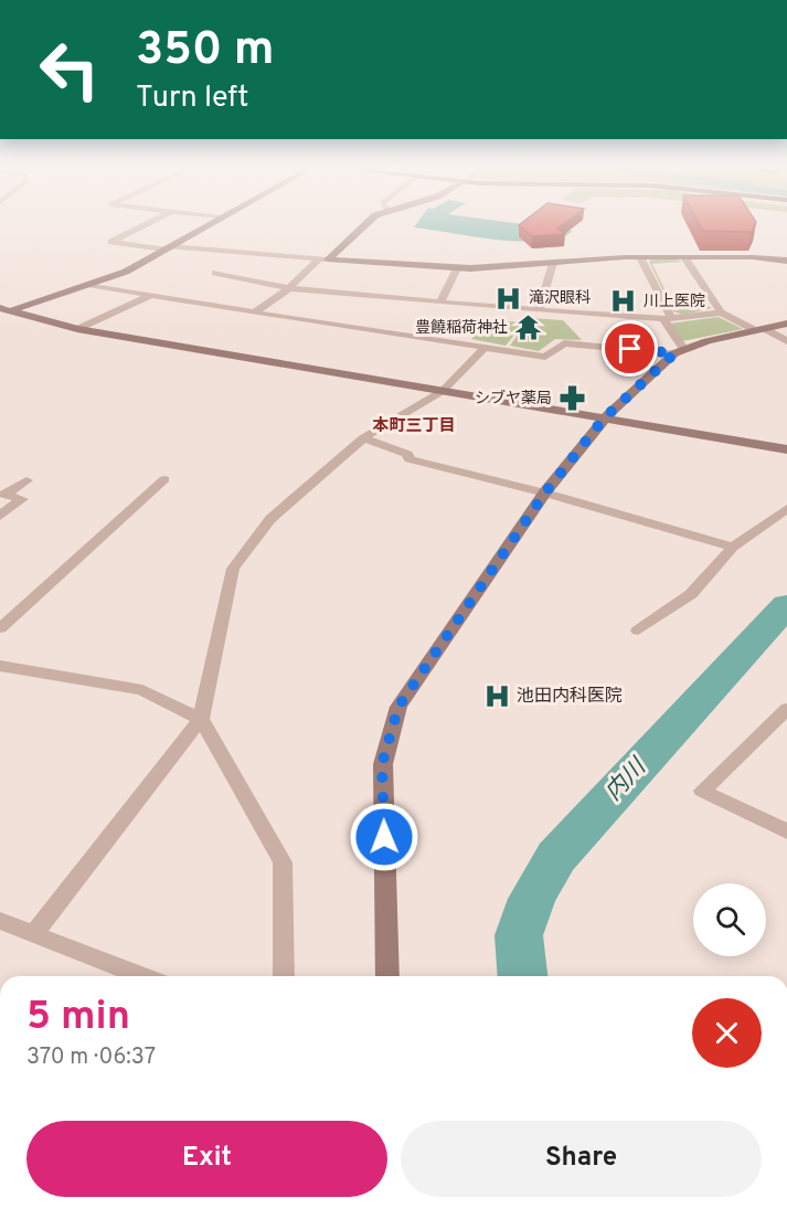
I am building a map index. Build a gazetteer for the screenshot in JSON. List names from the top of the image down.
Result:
{
  "districts": ["本町三丁目"],
  "water": ["内川"],
  "places": {
    "hospital": ["滝沢眼科", "川上医院", "池田内科医院"],
    "temple": ["豊饒稲荷神社"],
    "pharmacy": ["シブヤ薬局"]
  },
  "page": {
    "turn": ["350 m", "Turn left"],
    "heading": ["5 min", "370 m · 06:37"],
    "buttons": ["Exit", "Share"]
  }
}
